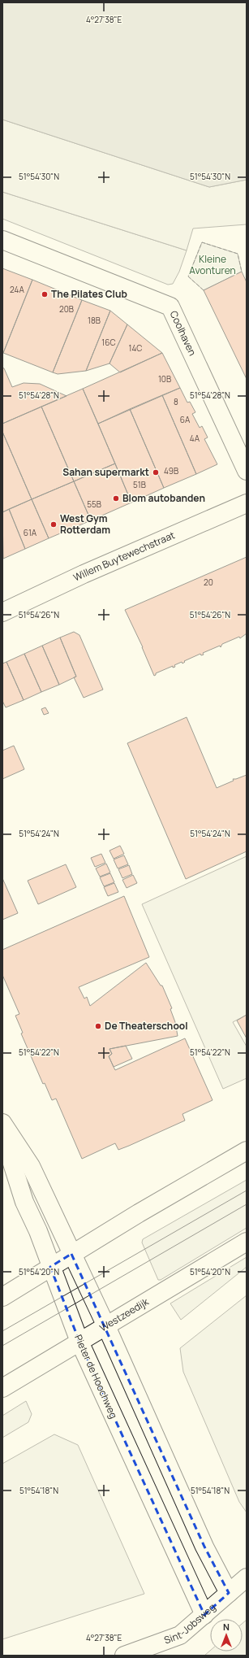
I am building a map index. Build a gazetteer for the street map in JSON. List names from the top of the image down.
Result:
{
  "streets": {
    "street": [
      "Coolhaven",
      "Willem Buytewechstraat",
      "Westzeedijk",
      "Pieter de Hoochweg",
      "Sint-Jobsweg"
    ]
  },
  "crossings": [
    ["Westzeedijk", "Pieter de Hoochweg"],
    ["Pieter de Hoochweg", "Sint-Jobsweg"]
  ],
  "parks": ["Kleine Avonturen"],
  "places": [
    "The Pilates Club",
    "Sahan supermarkt",
    "Blom autobanden",
    "West Gym Rotterdam",
    "De Theaterschool"
  ],
  "house_numbers": [
    "24A",
    "20B",
    "18B",
    "16C",
    "14C",
    "10B",
    "8",
    "6A",
    "4A",
    "49B",
    "51B",
    "55B",
    "61A",
    "20"
  ],
  "north": "top",
  "coordinates": [
    "4°27'38\"E",
    "51°54'30\"N",
    "51°54'28\"N",
    "51°54'26\"N",
    "51°54'24\"N",
    "51°54'22\"N",
    "51°54'20\"N",
    "51°54'18\"N"
  ]
}
